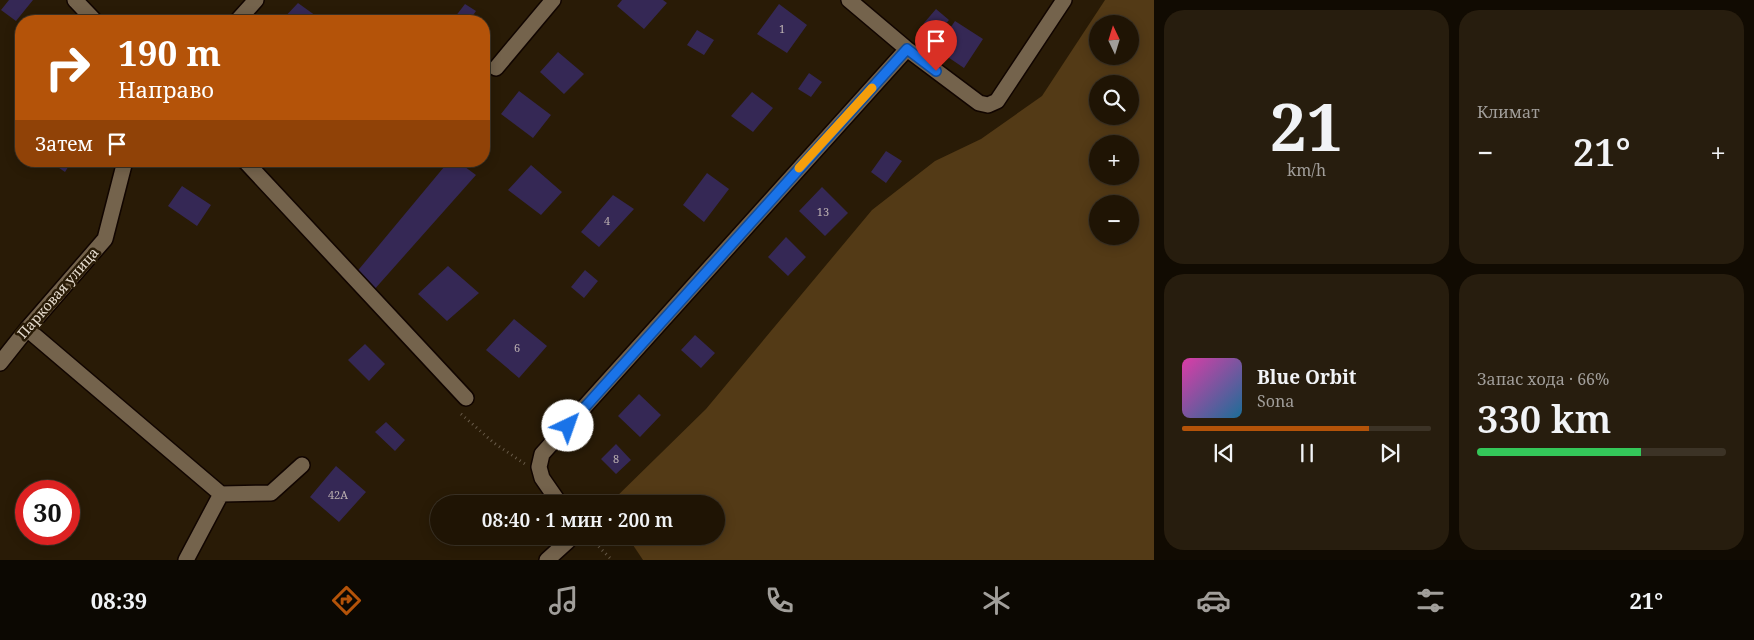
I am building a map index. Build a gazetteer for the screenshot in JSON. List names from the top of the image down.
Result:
{
  "streets": {
    "street": ["Парковая улица"]
  },
  "house_numbers": [
    "1",
    "13",
    "4",
    "6",
    "8",
    "42А"
  ],
  "north": "top",
  "page": {
    "tile": [
      ["21", "km/h"],
      "Климат",
      ["Запас хода · 66%", "330 km"]
    ],
    "map_buttons": ["+", "−"],
    "turn": ["190 m", "Направо"],
    "then": "Затем",
    "heat": ["−", "21°", "+"],
    "song": ["Blue Orbit", "Sona"],
    "limit": "30",
    "trip": "08:40 · 1 мин · 200 m",
    "tabs": ["08:39", "21°"]
  }
}
